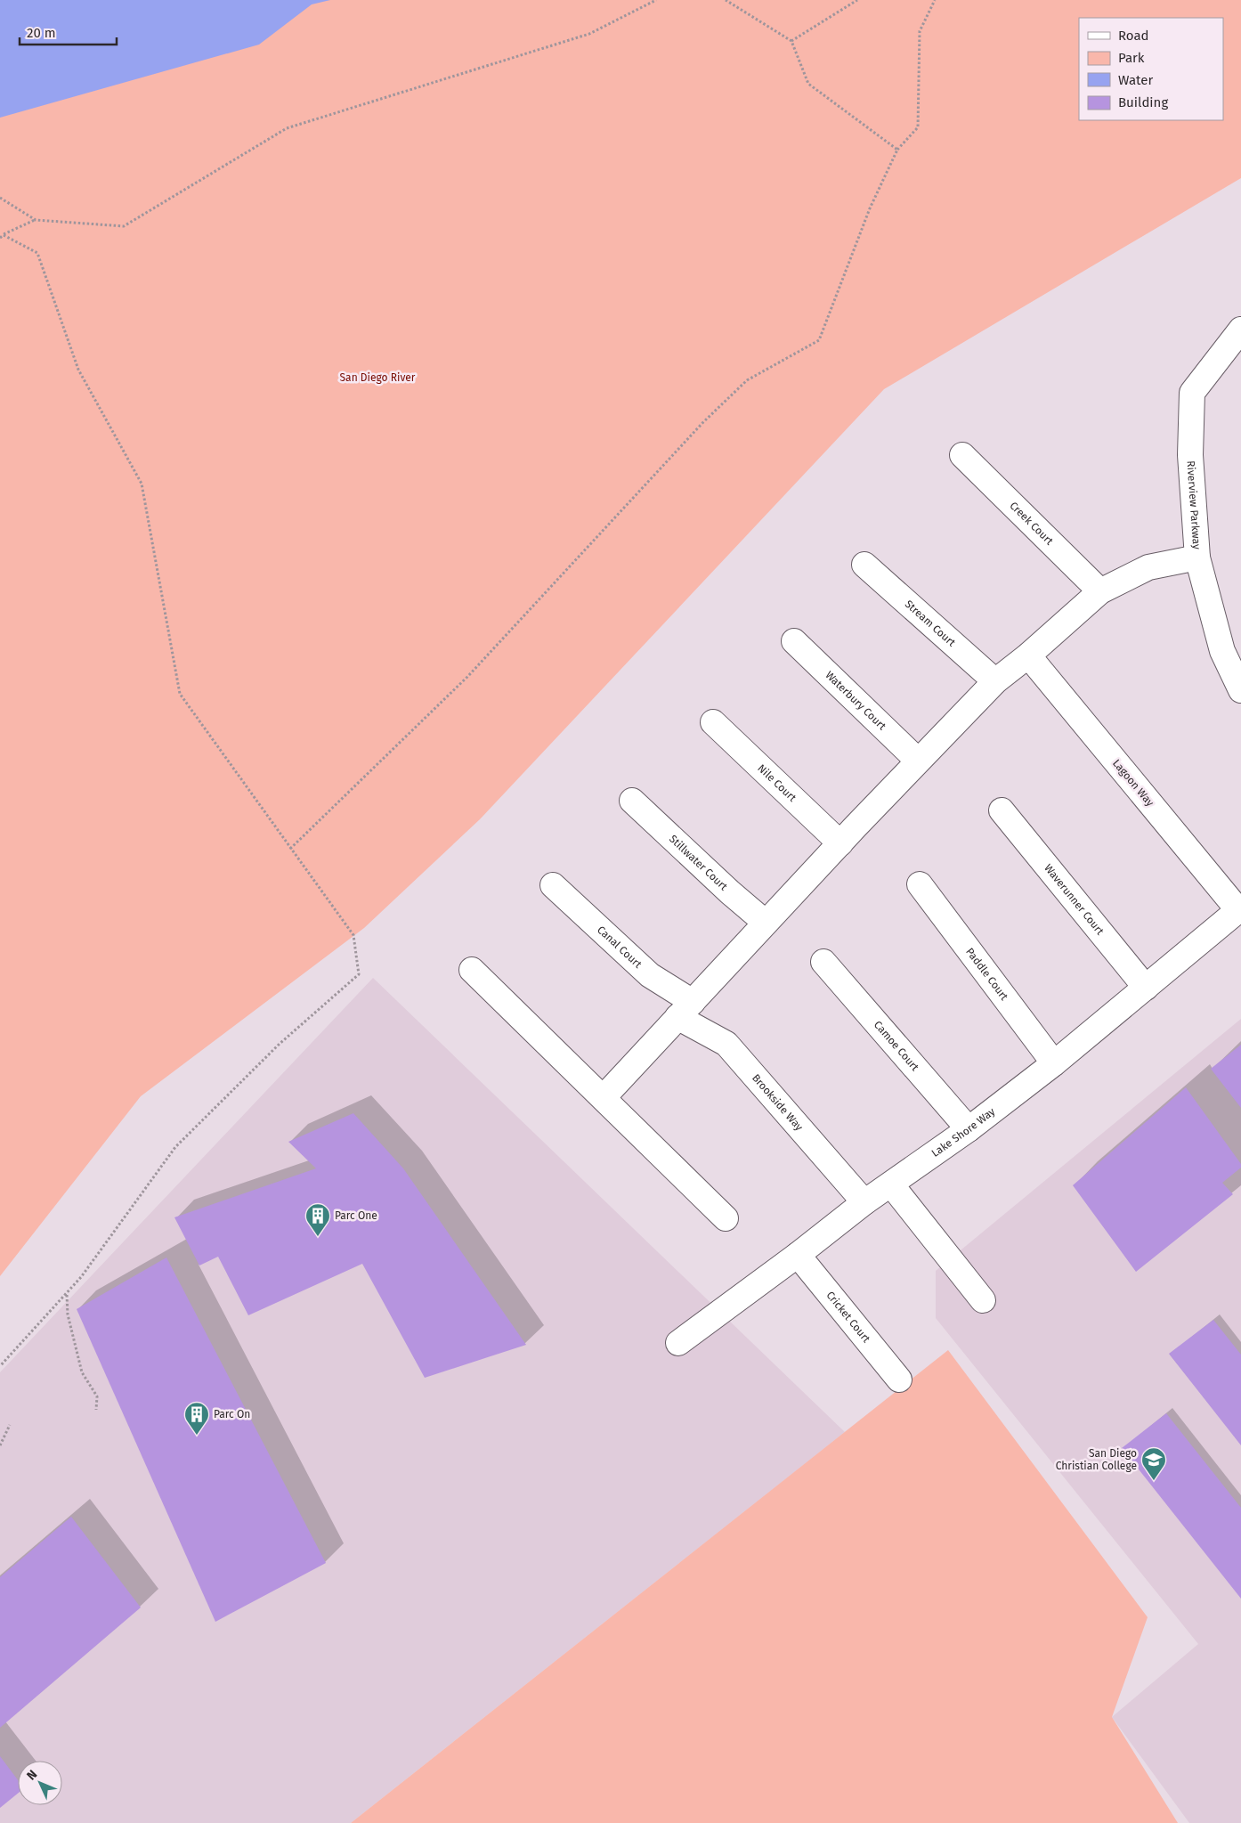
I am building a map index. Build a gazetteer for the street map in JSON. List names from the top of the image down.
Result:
{
  "streets": {
    "street": [
      "Riverview Parkway",
      "Creek Court",
      "Stream Court",
      "Waterbury Court",
      "Nile Court",
      "Lagoon Way",
      "Stillwater Court",
      "Waverunner Court",
      "Canal Court",
      "Paddle Court",
      "Camoe Court",
      "Brookside Way",
      "Lake Shore Way",
      "Cricket Court"
    ]
  },
  "crossings": [
    ["Lagoon Way", "Lake Shore Way"],
    ["Waverunner Court", "Lake Shore Way"],
    ["Canal Court", "Brookside Way"],
    ["Paddle Court", "Lake Shore Way"],
    ["Camoe Court", "Lake Shore Way"],
    ["Brookside Way", "Lake Shore Way"],
    ["Lake Shore Way", "Cricket Court"]
  ],
  "parks": ["San Diego River"],
  "places": {
    "building": ["Parc One", "Parc On"],
    "school or university": ["San Diego Christian College"]
  },
  "legend": [
    "Road",
    "Park",
    "Water",
    "Building"
  ],
  "scale_bar": "20 m",
  "north": "top left"
}
